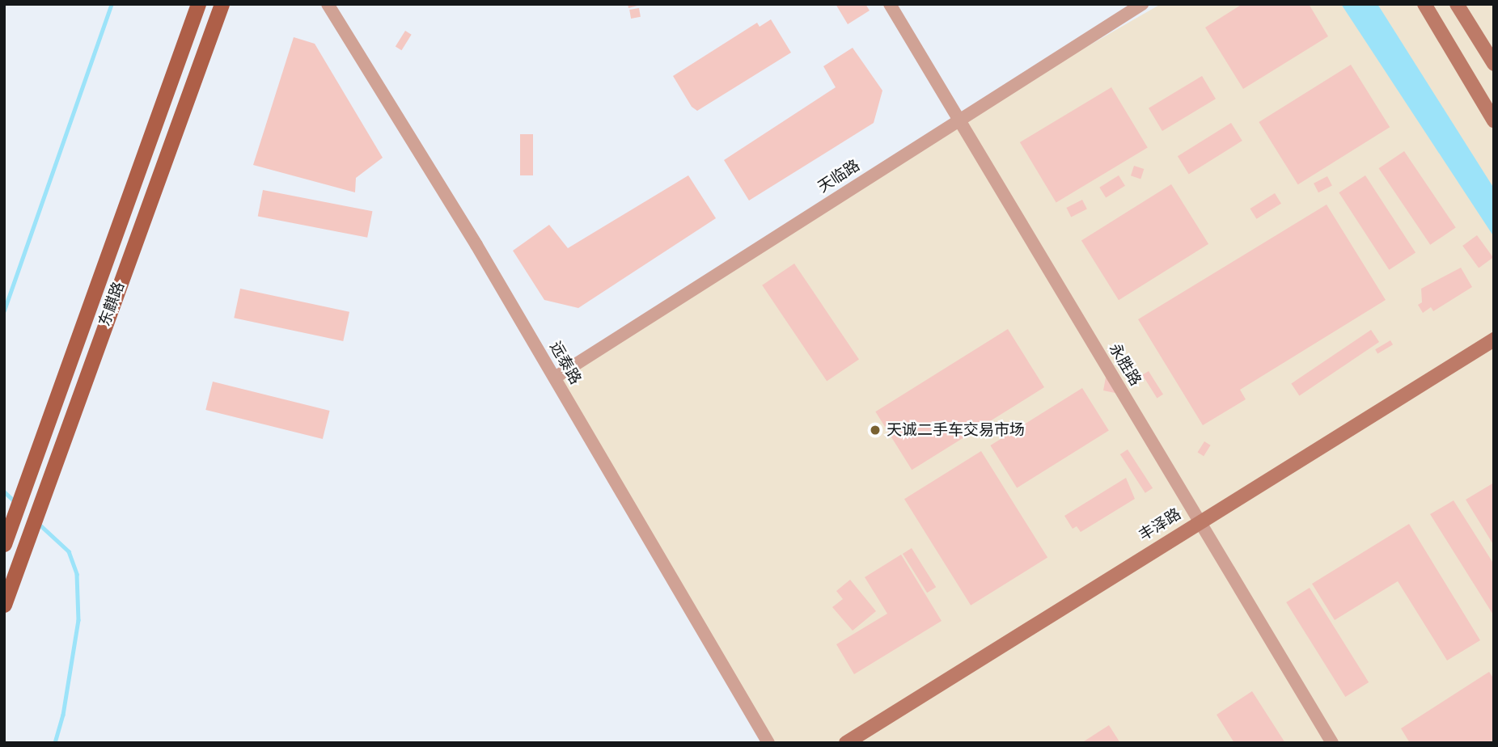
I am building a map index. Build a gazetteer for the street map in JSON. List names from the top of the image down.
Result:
{
  "streets": {
    "main road": ["东麒路", "丰泽路"],
    "street": ["天临路", "远泰路", "永胜路"]
  },
  "crossings": [
    ["天临路", "远泰路"],
    ["天临路", "永胜路"],
    ["永胜路", "丰泽路"]
  ],
  "places": ["天诚二手车交易市场"]
}
